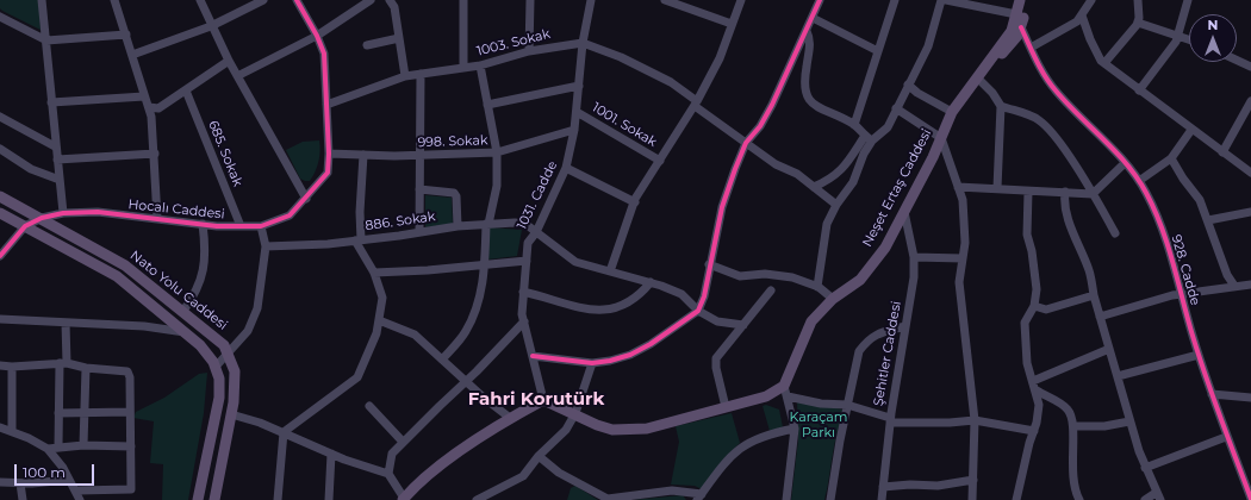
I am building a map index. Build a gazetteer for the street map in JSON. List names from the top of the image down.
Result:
{
  "streets": {
    "main road": ["Neşet Ertaş Caddesi", "Nato Yolu Caddesi"],
    "street": [
      "1003. Sokak",
      "1001. Sokak",
      "998. Sokak",
      "685. Sokak",
      "1031. Cadde",
      "Hocalı Caddesi",
      "886. Sokak",
      "928. Cadde",
      "Şehitler Caddesi"
    ]
  },
  "crossings": [
    ["1003. Sokak", "1031. Cadde"],
    ["1003. Sokak", "Hocalı Caddesi"],
    ["1001. Sokak", "1031. Cadde"],
    ["998. Sokak", "1031. Cadde"],
    ["998. Sokak", "Hocalı Caddesi"],
    ["685. Sokak", "Hocalı Caddesi"],
    ["Neşet Ertaş Caddesi", "928. Cadde"],
    ["Neşet Ertaş Caddesi", "Şehitler Caddesi"],
    ["1031. Cadde", "886. Sokak"],
    ["Hocalı Caddesi", "Nato Yolu Caddesi"]
  ],
  "districts": ["Fahri Korutürk"],
  "parks": ["Karaçam Parkı"],
  "scale_bar": "100 m",
  "north": "top"
}
